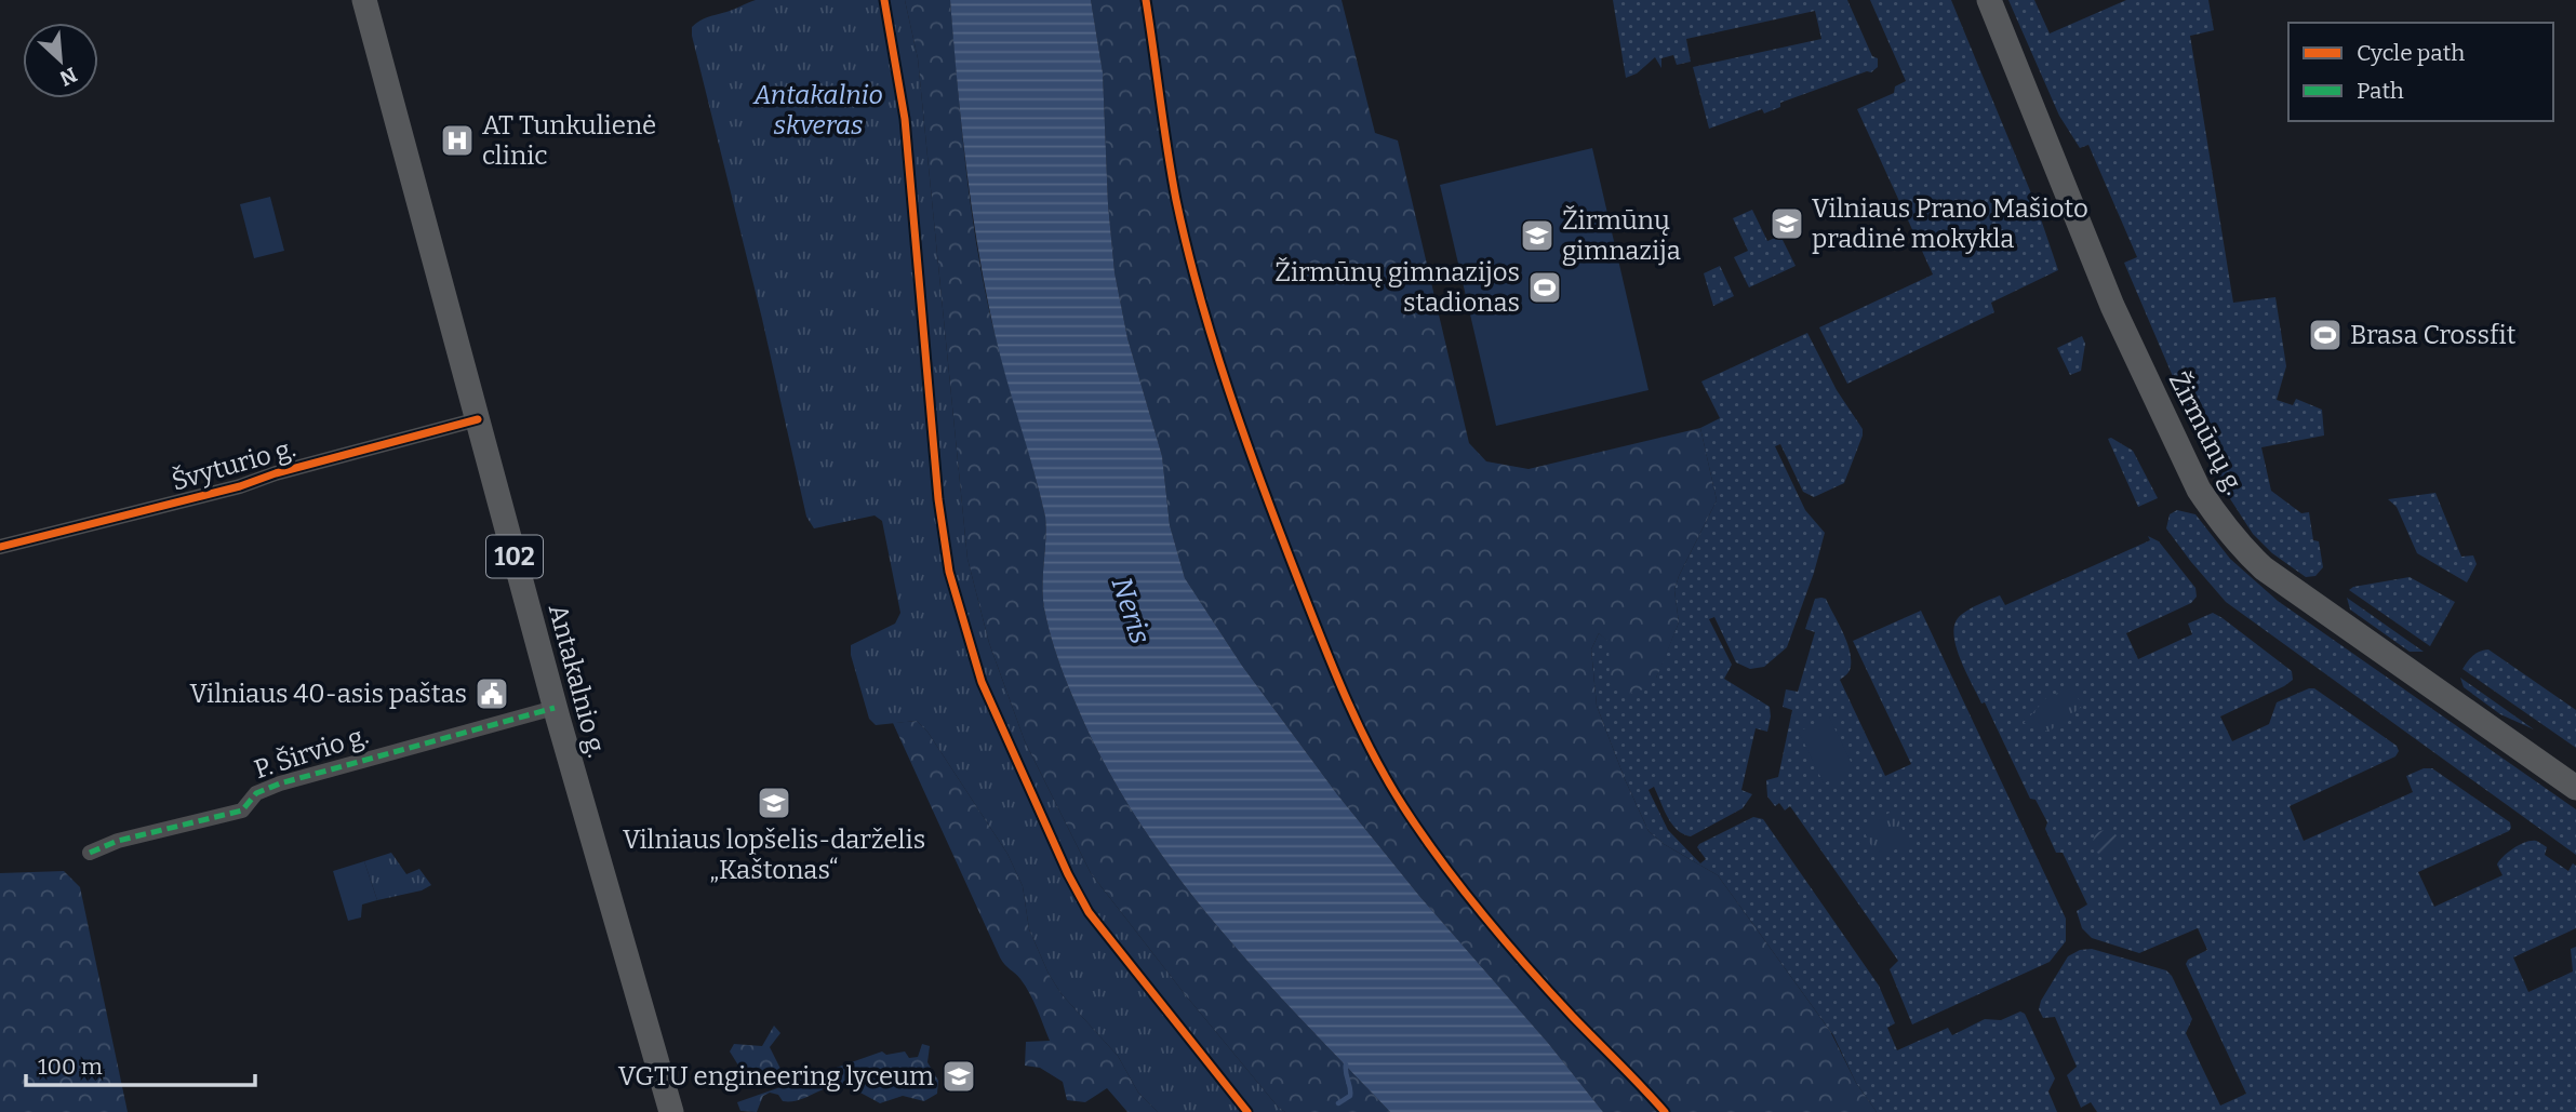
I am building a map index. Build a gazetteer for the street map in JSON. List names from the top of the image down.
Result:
{
  "streets": {
    "main road": ["Žirmūnų g.", "102", "Antakalnio g."],
    "street": ["Švyturio g.", "P. Širvio g."]
  },
  "crossings": [
    ["Švyturio g.", "Antakalnio g."],
    ["Antakalnio g.", "P. Širvio g."]
  ],
  "water": ["Neris"],
  "parks": ["Antakalnio skveras"],
  "places": {
    "hospital": ["AT Tunkulienė clinic"],
    "school or university": [
      "Vilniaus Prano Mašioto pradinė mokykla",
      "Žirmūnų gimnazija",
      "Vilniaus lopšelis-darželis „Kaštonas“",
      "VGTU engineering lyceum"
    ],
    "sports": ["Žirmūnų gimnazijos stadionas", "Brasa Crossfit"],
    "public building": ["Vilniaus 40-asis paštas"]
  },
  "legend": ["Cycle path", "Path"],
  "scale_bar": "100 m",
  "north": "bottom right"
}
